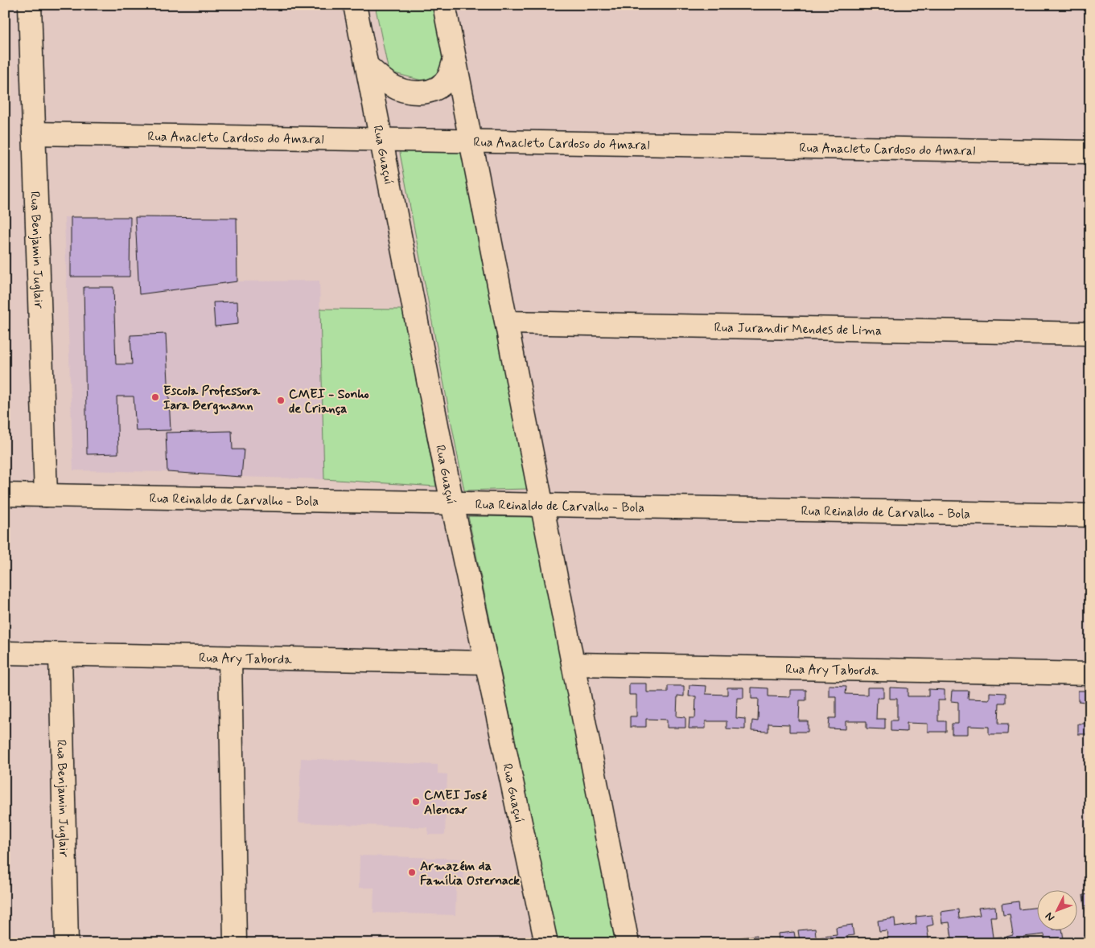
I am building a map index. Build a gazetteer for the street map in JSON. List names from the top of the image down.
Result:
{
  "streets": {
    "street": [
      "Rua Anacleto Cardoso do Amaral",
      "Rua Guaçuí",
      "Rua Benjamin Juglair",
      "Rua Jurandir Mendes de Lima",
      "Rua Reinaldo de Carvalho - Bola",
      "Rua Ary Taborda"
    ]
  },
  "crossings": [
    ["Rua Anacleto Cardoso do Amaral", "Rua Guaçuí"],
    ["Rua Anacleto Cardoso do Amaral", "Rua Benjamin Juglair"],
    ["Rua Guaçuí", "Rua Reinaldo de Carvalho - Bola"],
    ["Rua Guaçuí", "Rua Ary Taborda"],
    ["Rua Benjamin Juglair", "Rua Reinaldo de Carvalho - Bola"],
    ["Rua Benjamin Juglair", "Rua Ary Taborda"]
  ],
  "places": [
    "Escola Professora Iara Bergmann",
    "CMEI - Sonho de Criança",
    "CMEI José Alencar",
    "Armazém da Família Osternack"
  ],
  "north": "bottom left"
}
